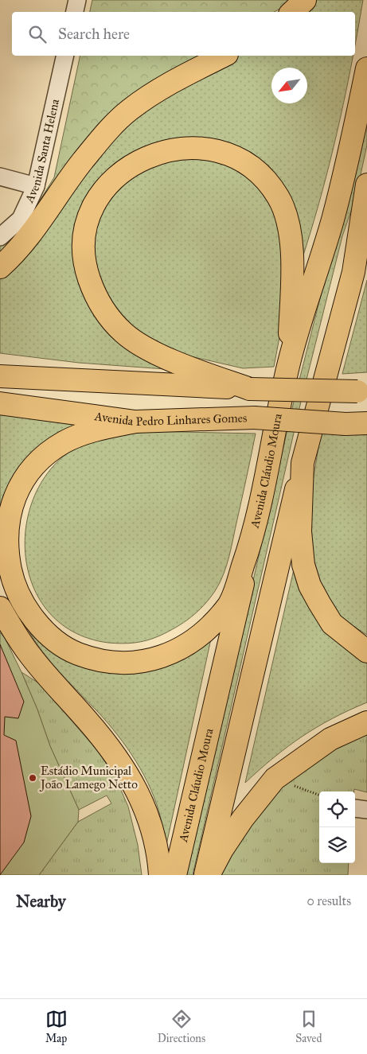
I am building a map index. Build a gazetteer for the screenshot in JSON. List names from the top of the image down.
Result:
{
  "streets": {
    "main road": ["Avenida Pedro Linhares Gomes", "Avenida Cláudio Moura"],
    "street": ["Avenida Santa Helena"]
  },
  "places": ["Estádio Municipal João Lamego Netto"],
  "north": "bottom left",
  "page": {
    "search": "Search here",
    "heading": ["Nearby", "0 results"],
    "nav": ["Map", "Directions", "Saved"]
  }
}
